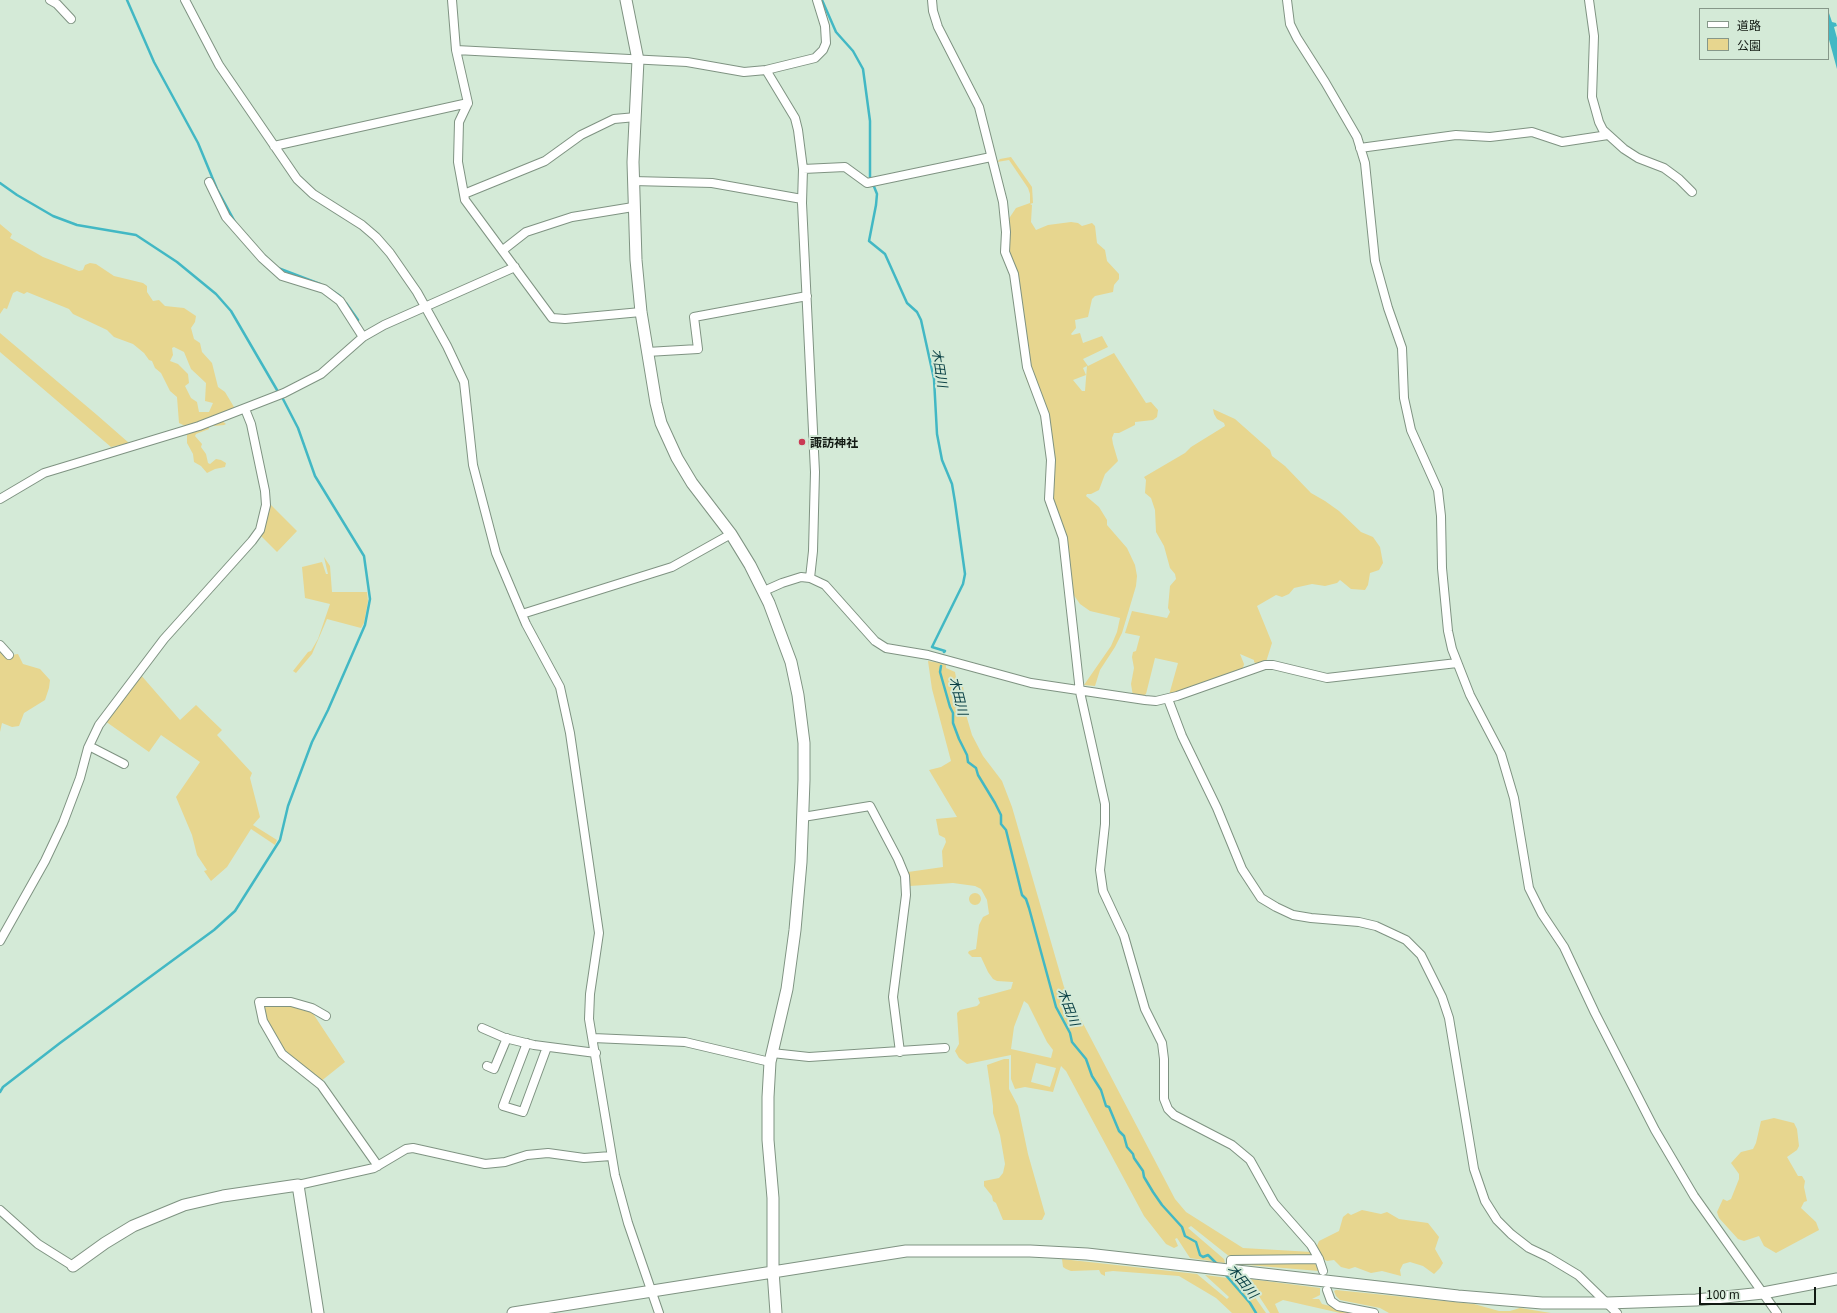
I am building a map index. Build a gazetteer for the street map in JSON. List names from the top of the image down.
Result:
{
  "water": ["木田川"],
  "places": ["諏訪神社"],
  "legend": ["道路", "公園"],
  "scale_bar": "100 m"
}
